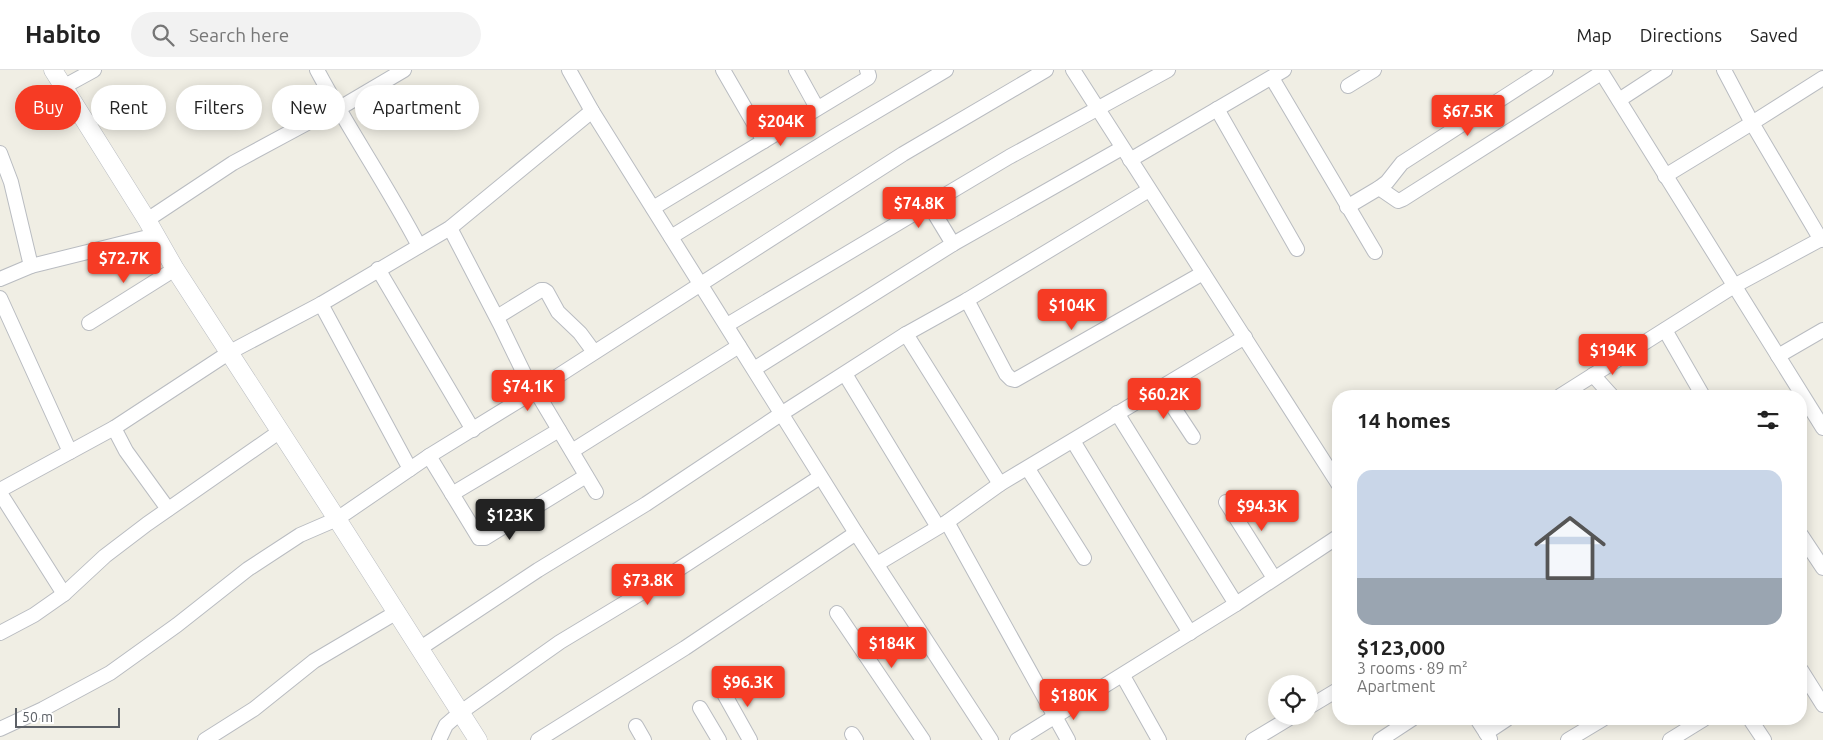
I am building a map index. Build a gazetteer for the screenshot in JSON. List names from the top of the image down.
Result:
{
  "scale_bar": "50 m",
  "page": {
    "header": "Habito",
    "search": "Search here",
    "nav": ["Map", "Directions", "Saved"],
    "chip": [
      "Buy",
      "Rent",
      "Filters",
      "New",
      "Apartment"
    ],
    "price": [
      "$67.5K",
      "$204K",
      "$74.8K",
      "$72.7K",
      "$104K",
      "$194K",
      "$74.1K",
      "$60.2K",
      "$94.3K",
      "$123K",
      "$73.8K",
      "$184K",
      "$96.3K",
      "$180K"
    ],
    "heading": "14 homes",
    "list": [
      {
        "name": "$123,000",
        "note": "3 rooms · 89 m² · Apartment"
      }
    ],
    "scale": "50 m"
  }
}
